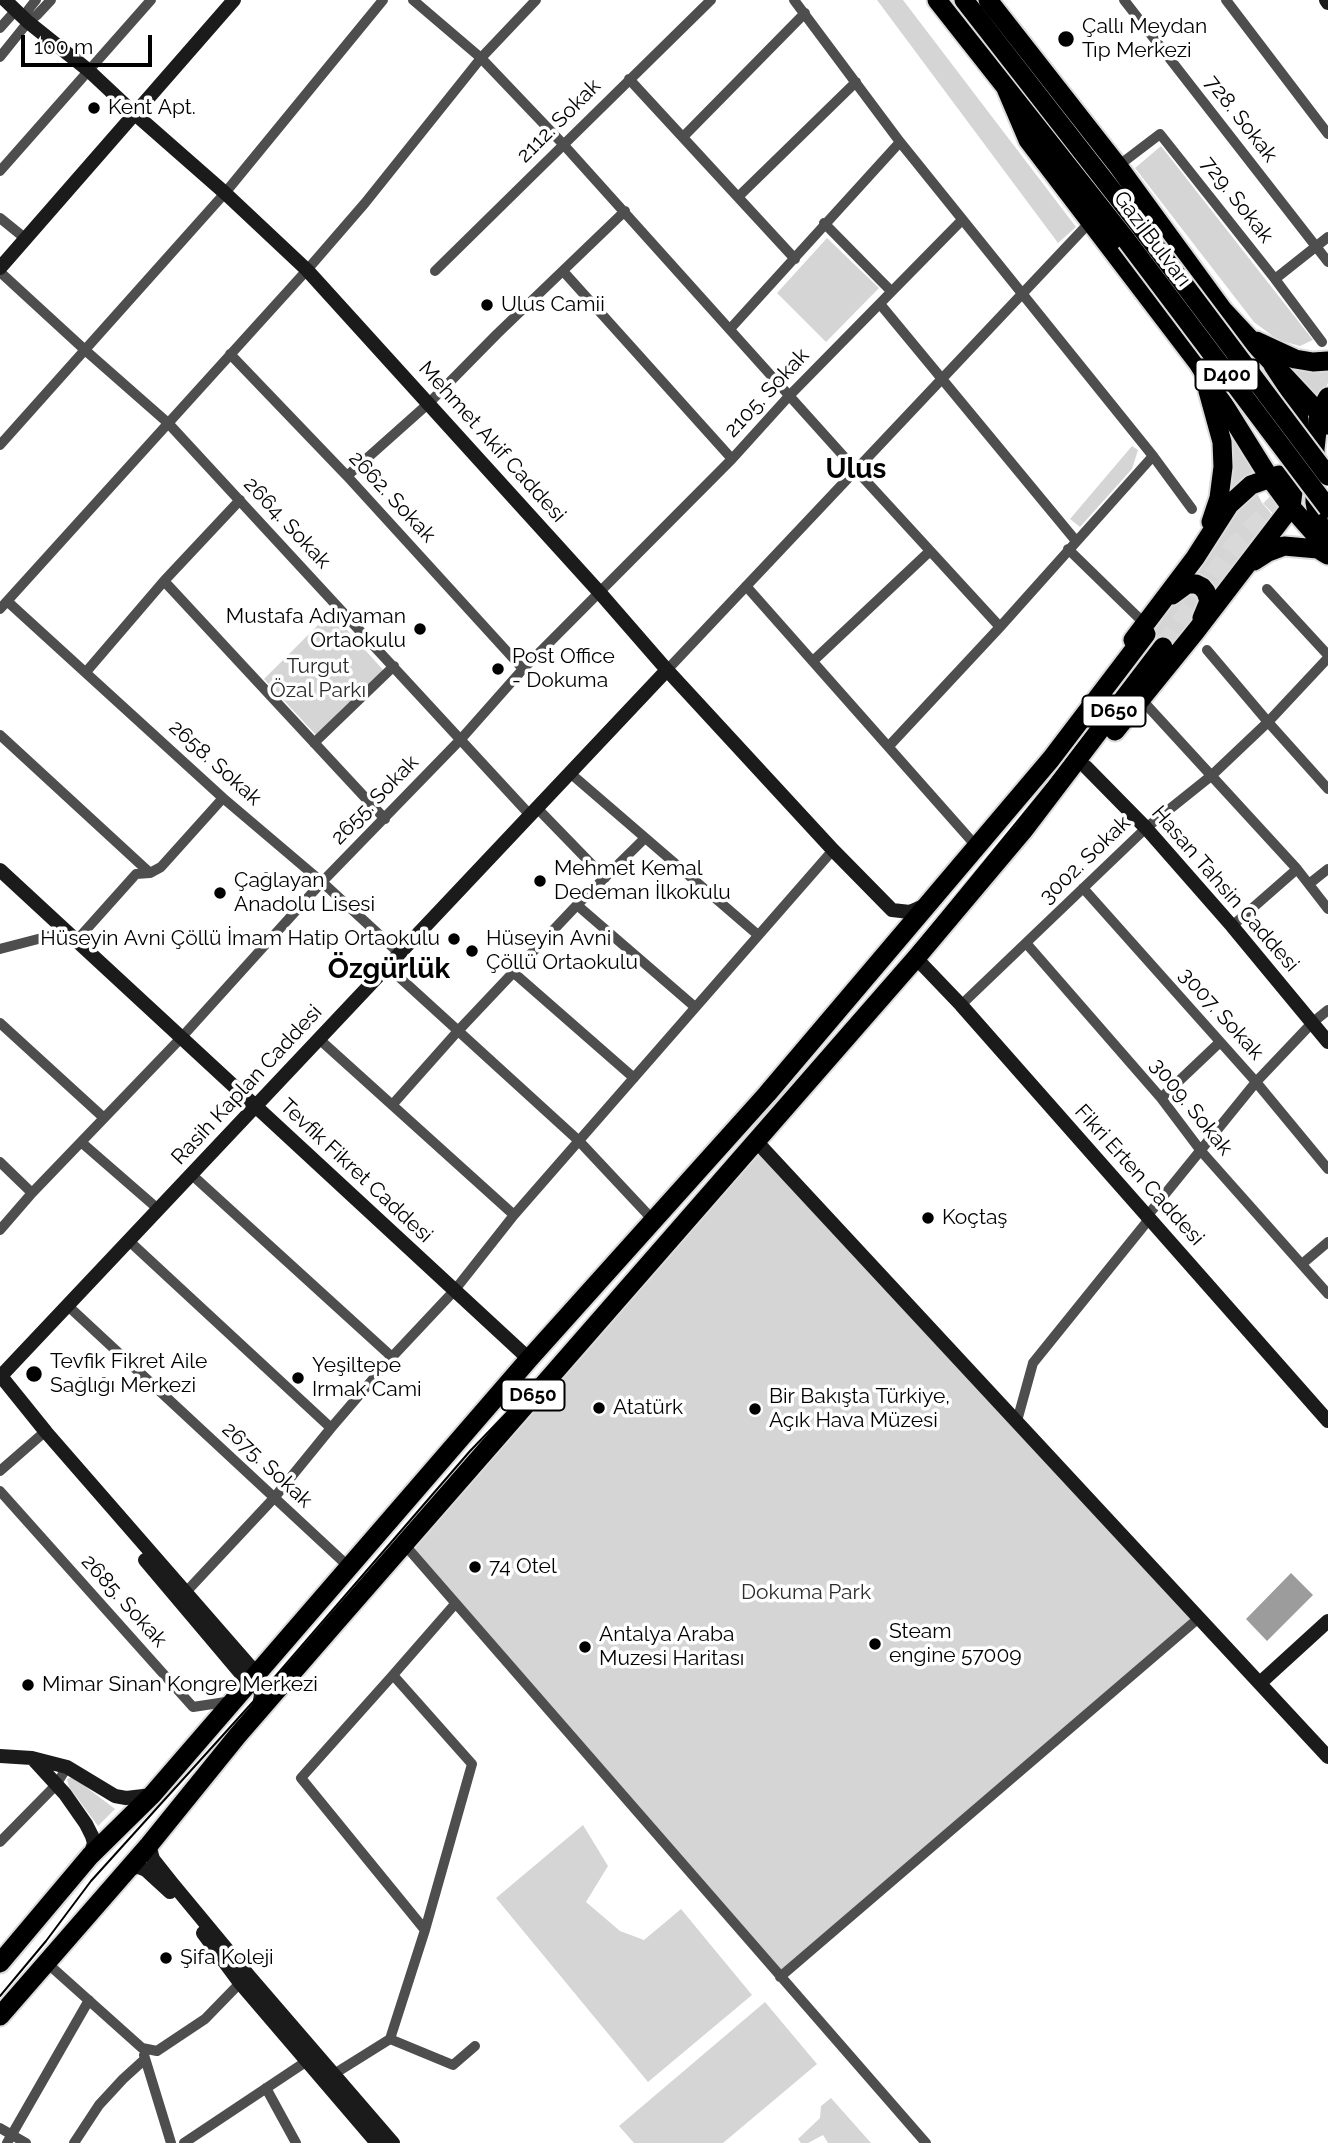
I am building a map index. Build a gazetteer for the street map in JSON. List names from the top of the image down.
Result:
{
  "streets": {
    "highway": ["Gazi Bulvarı", "D400", "D650"],
    "street": [
      "728. Sokak",
      "2112. Sokak",
      "729. Sokak",
      "2105. Sokak",
      "Mehmet Akif Caddesi",
      "2662. Sokak",
      "2664. Sokak",
      "2658. Sokak",
      "2655. Sokak",
      "3002. Sokak",
      "Hasan Tahsin Caddesi",
      "3007. Sokak",
      "Rasih Kaplan Caddesi",
      "3009. Sokak",
      "Tevfik Fikret Caddesi",
      "Fikri Erten Caddesi",
      "2675. Sokak",
      "2685. Sokak"
    ]
  },
  "crossings": [
    ["2105. Sokak", "Mehmet Akif Caddesi"],
    ["2105. Sokak", "2655. Sokak"],
    ["Mehmet Akif Caddesi", "D650"],
    ["Mehmet Akif Caddesi", "2655. Sokak"],
    ["Mehmet Akif Caddesi", "Rasih Kaplan Caddesi"],
    ["2662. Sokak", "2655. Sokak"],
    ["2664. Sokak", "2655. Sokak"],
    ["2664. Sokak", "Rasih Kaplan Caddesi"],
    ["D650", "Tevfik Fikret Caddesi"],
    ["D650", "Fikri Erten Caddesi"],
    ["D650", "2675. Sokak"],
    ["D650", "2685. Sokak"],
    ["2658. Sokak", "2655. Sokak"],
    ["2658. Sokak", "Rasih Kaplan Caddesi"],
    ["2655. Sokak", "Tevfik Fikret Caddesi"],
    ["3002. Sokak", "Hasan Tahsin Caddesi"],
    ["3002. Sokak", "3007. Sokak"],
    ["3002. Sokak", "3009. Sokak"],
    ["3002. Sokak", "Fikri Erten Caddesi"],
    ["Rasih Kaplan Caddesi", "Tevfik Fikret Caddesi"],
    ["Rasih Kaplan Caddesi", "2675. Sokak"]
  ],
  "districts": ["Ulus", "Özgürlük"],
  "parks": ["Turgut Özal Parkı", "Dokuma Park"],
  "places": [
    "Çallı Meydan Tıp Merkezi",
    "Kent Apt.",
    "Ulus Camii",
    "Mustafa Adıyaman Ortaokulu",
    "Post Office - Dokuma",
    "Mehmet Kemal Dedeman İlkokulu",
    "Çağlayan Anadolu Lisesi",
    "Hüseyin Avni Çöllü İmam Hatip Ortaokulu",
    "Hüseyin Avni Çöllü Ortaokulu",
    "Koçtaş",
    "Tevfik Fikret Aile Sağlığı Merkezi",
    "Yeşiltepe Irmak Cami",
    "Atatürk",
    "Bir Bakışta Türkiye, Açık Hava Müzesi",
    "74 Otel",
    "Steam engine 57009",
    "Antalya Araba Muzesi Haritası",
    "Mimar Sinan Kongre Merkezi",
    "Şifa Koleji"
  ],
  "scale_bar": "100 m"
}
